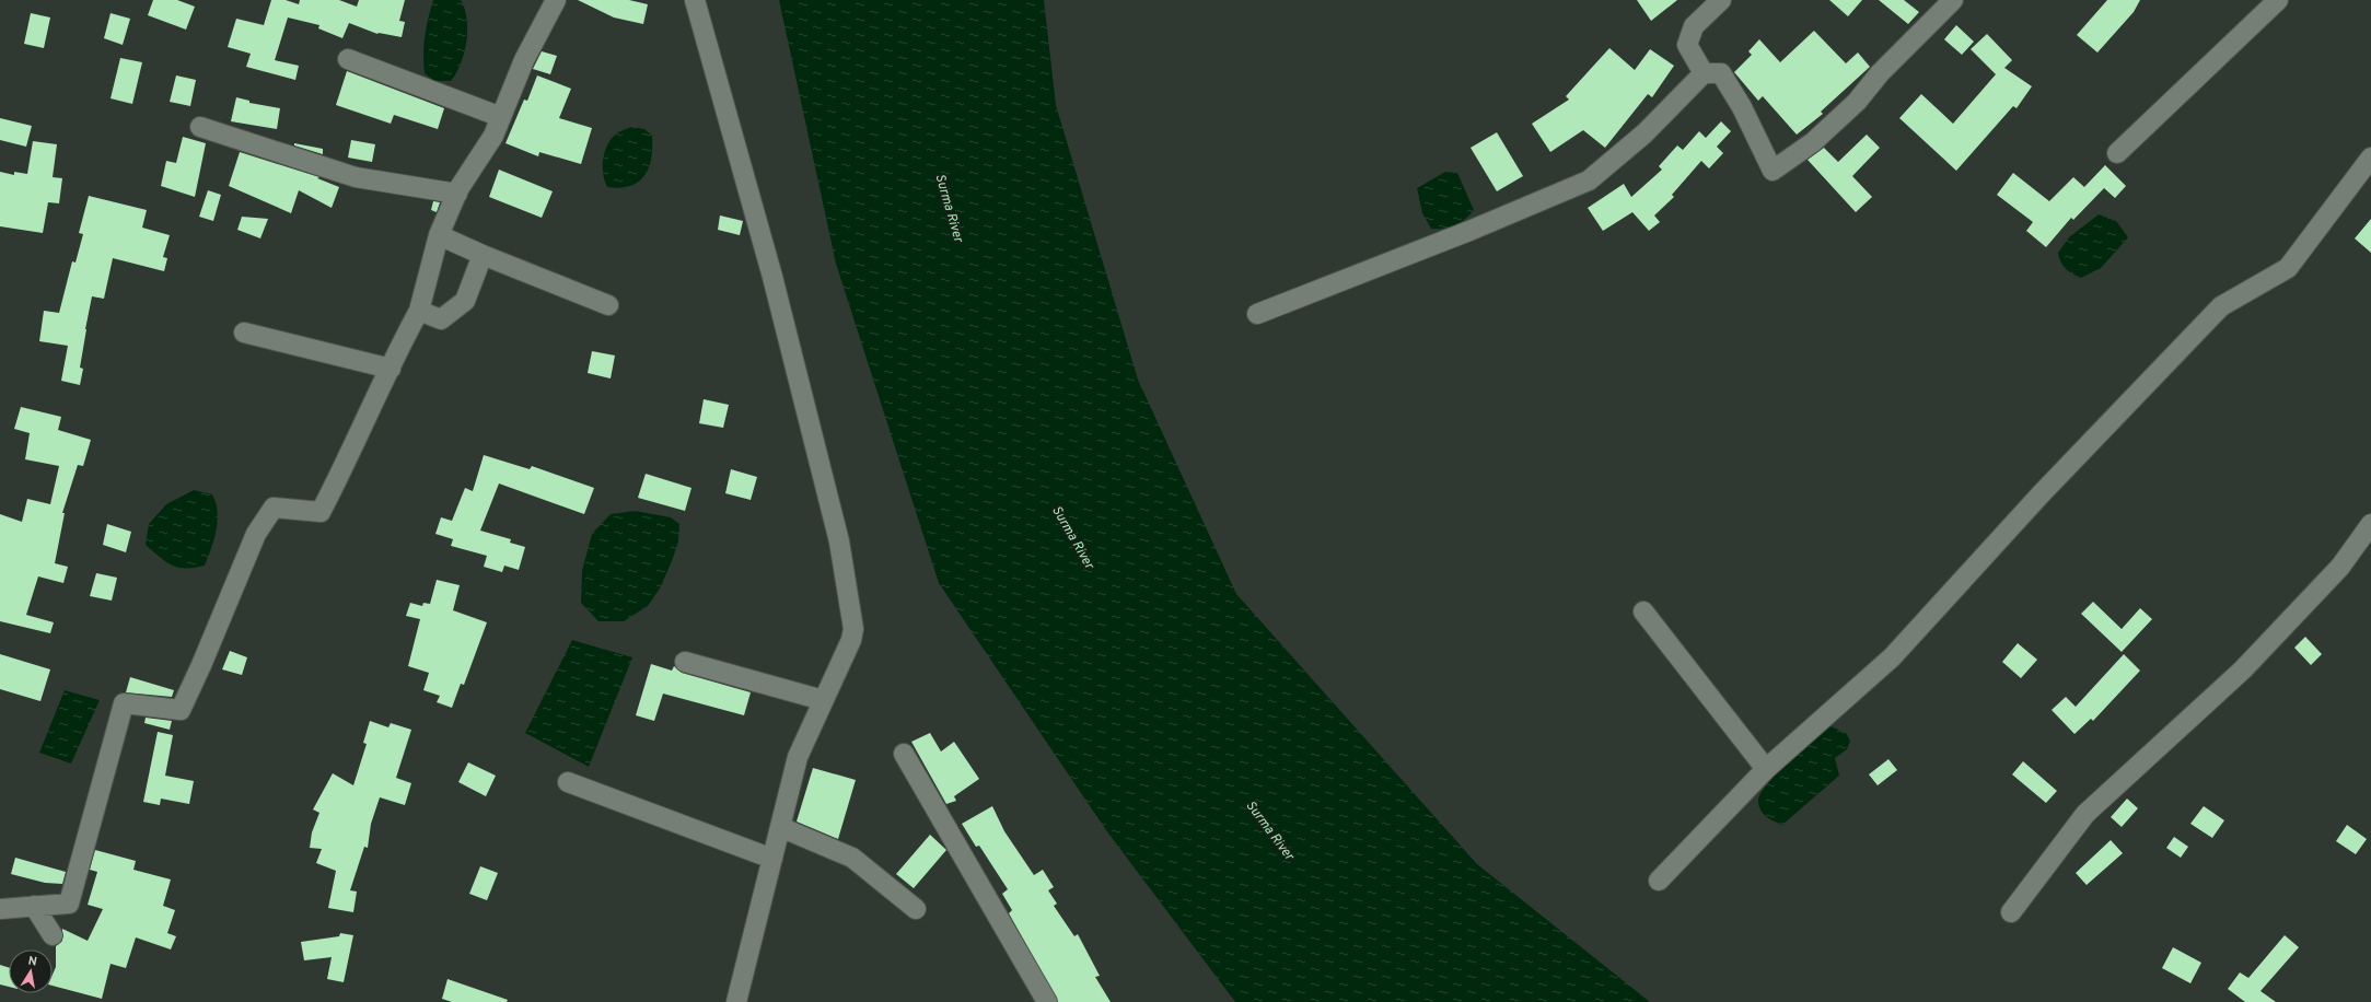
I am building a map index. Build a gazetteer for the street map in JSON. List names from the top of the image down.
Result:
{
  "water": ["Surma River"],
  "north": "top"
}
